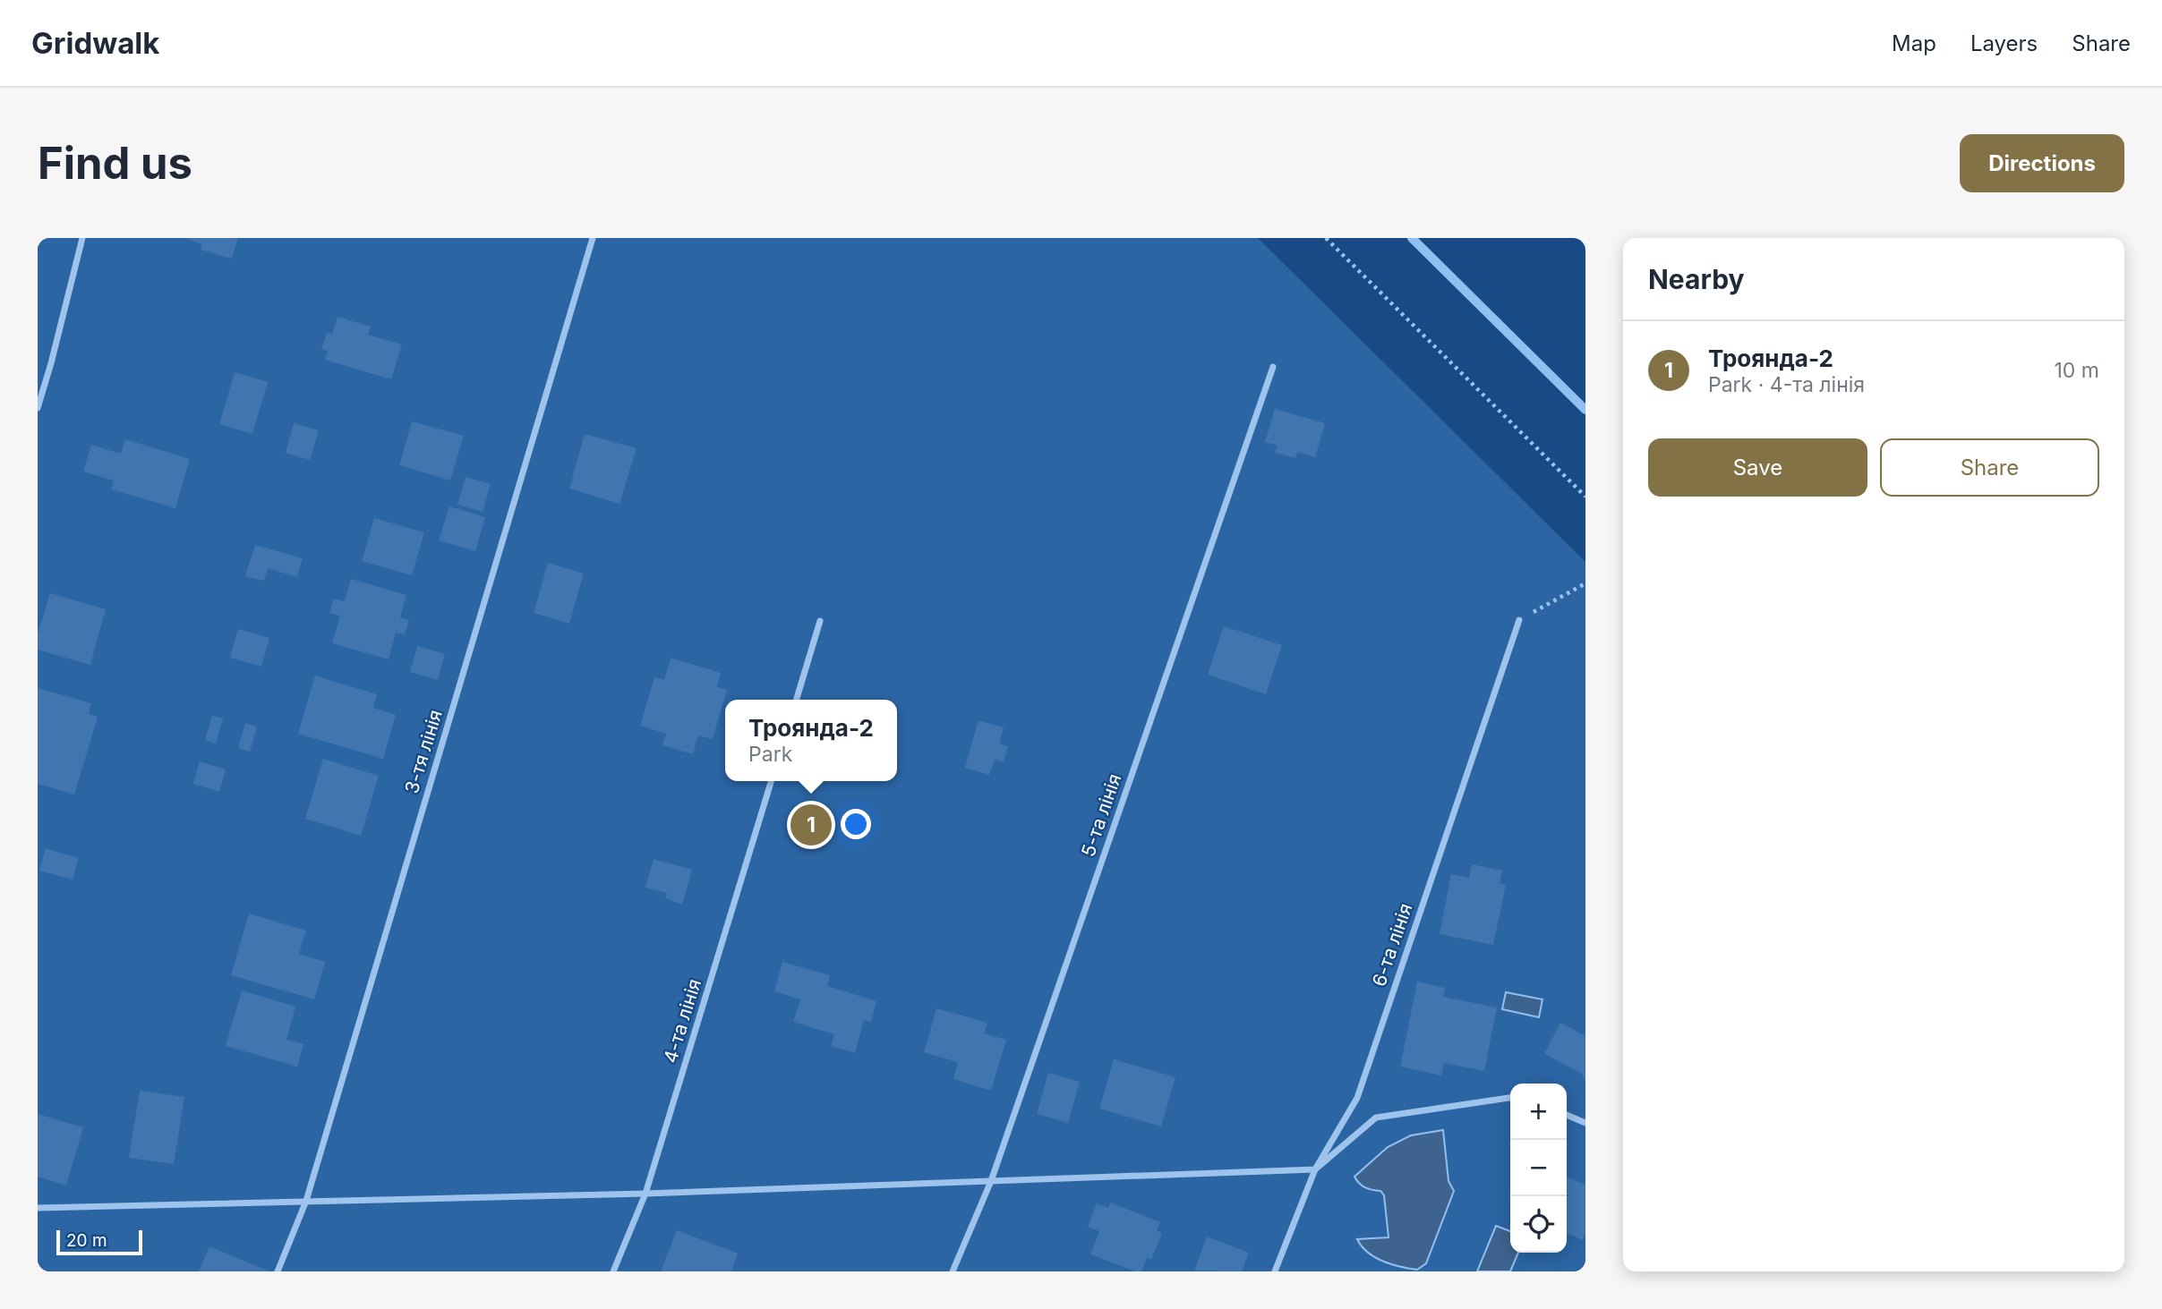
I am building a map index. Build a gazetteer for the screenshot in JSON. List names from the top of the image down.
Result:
{
  "streets": {
    "street": [
      "3-тя лінія",
      "5-та лінія",
      "6-та лінія",
      "4-та лінія"
    ]
  },
  "scale_bar": "20 m",
  "page": {
    "header": "Gridwalk",
    "nav": ["Map", "Layers", "Share"],
    "buttons": [
      "Directions",
      ["Save", "Share"]
    ],
    "title": "Find us",
    "heading": "Nearby",
    "list": [
      {
        "mark": "1",
        "name": "Троянда-2",
        "note": "Park · 4-та лінія",
        "value": "10 m"
      }
    ],
    "popup": ["Троянда-2", "Park"],
    "pins": "1",
    "map_buttons": ["+", "−"],
    "scale": "20 m"
  }
}
